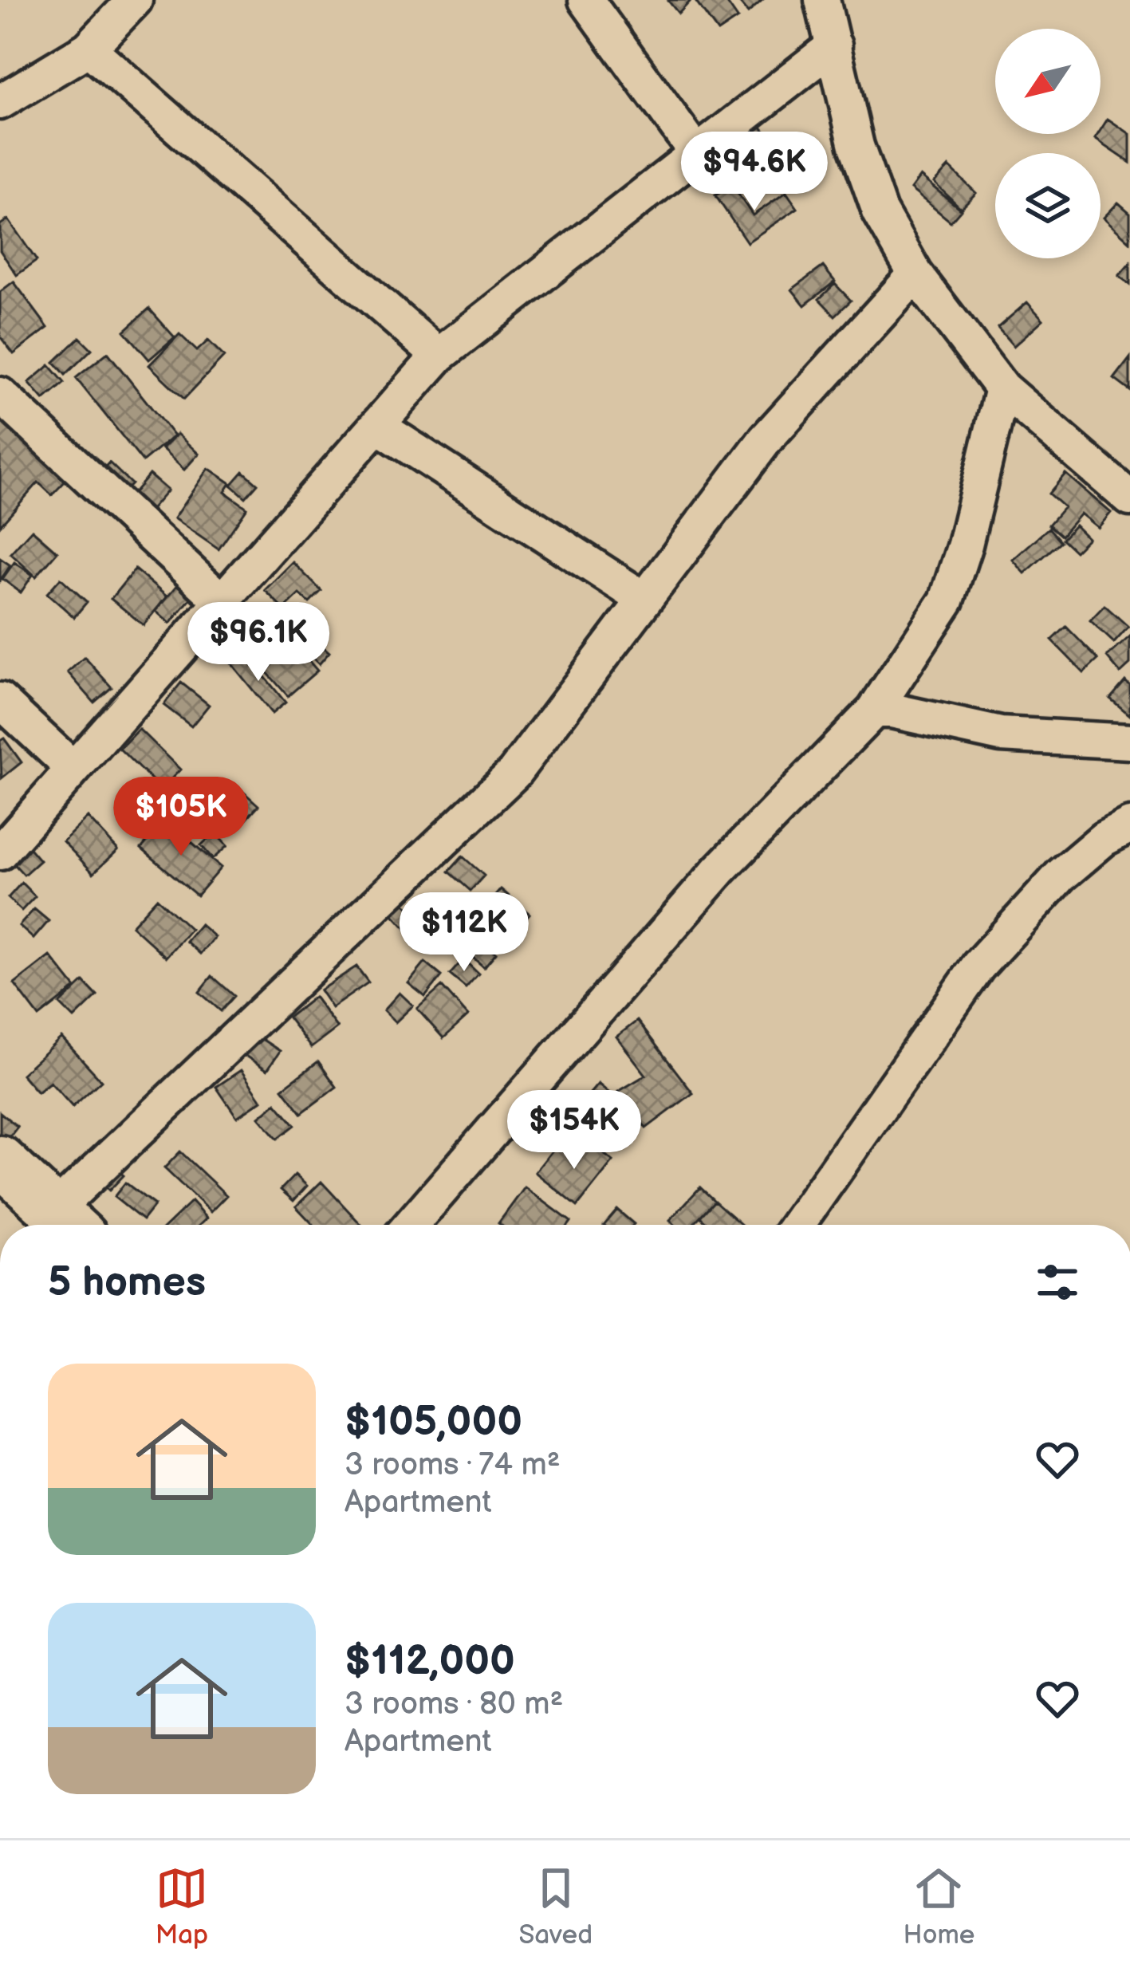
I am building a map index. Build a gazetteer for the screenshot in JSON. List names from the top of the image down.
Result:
{
  "north": "bottom left",
  "page": {
    "price": [
      "$94.6K",
      "$96.1K",
      "$105K",
      "$112K",
      "$154K"
    ],
    "heading": "5 homes",
    "list": [
      {
        "name": "$105,000",
        "note": "3 rooms · 74 m² · Apartment"
      },
      {
        "name": "$112,000",
        "note": "3 rooms · 80 m² · Apartment"
      }
    ],
    "tabs": ["Map", "Saved", "Home"]
  }
}
